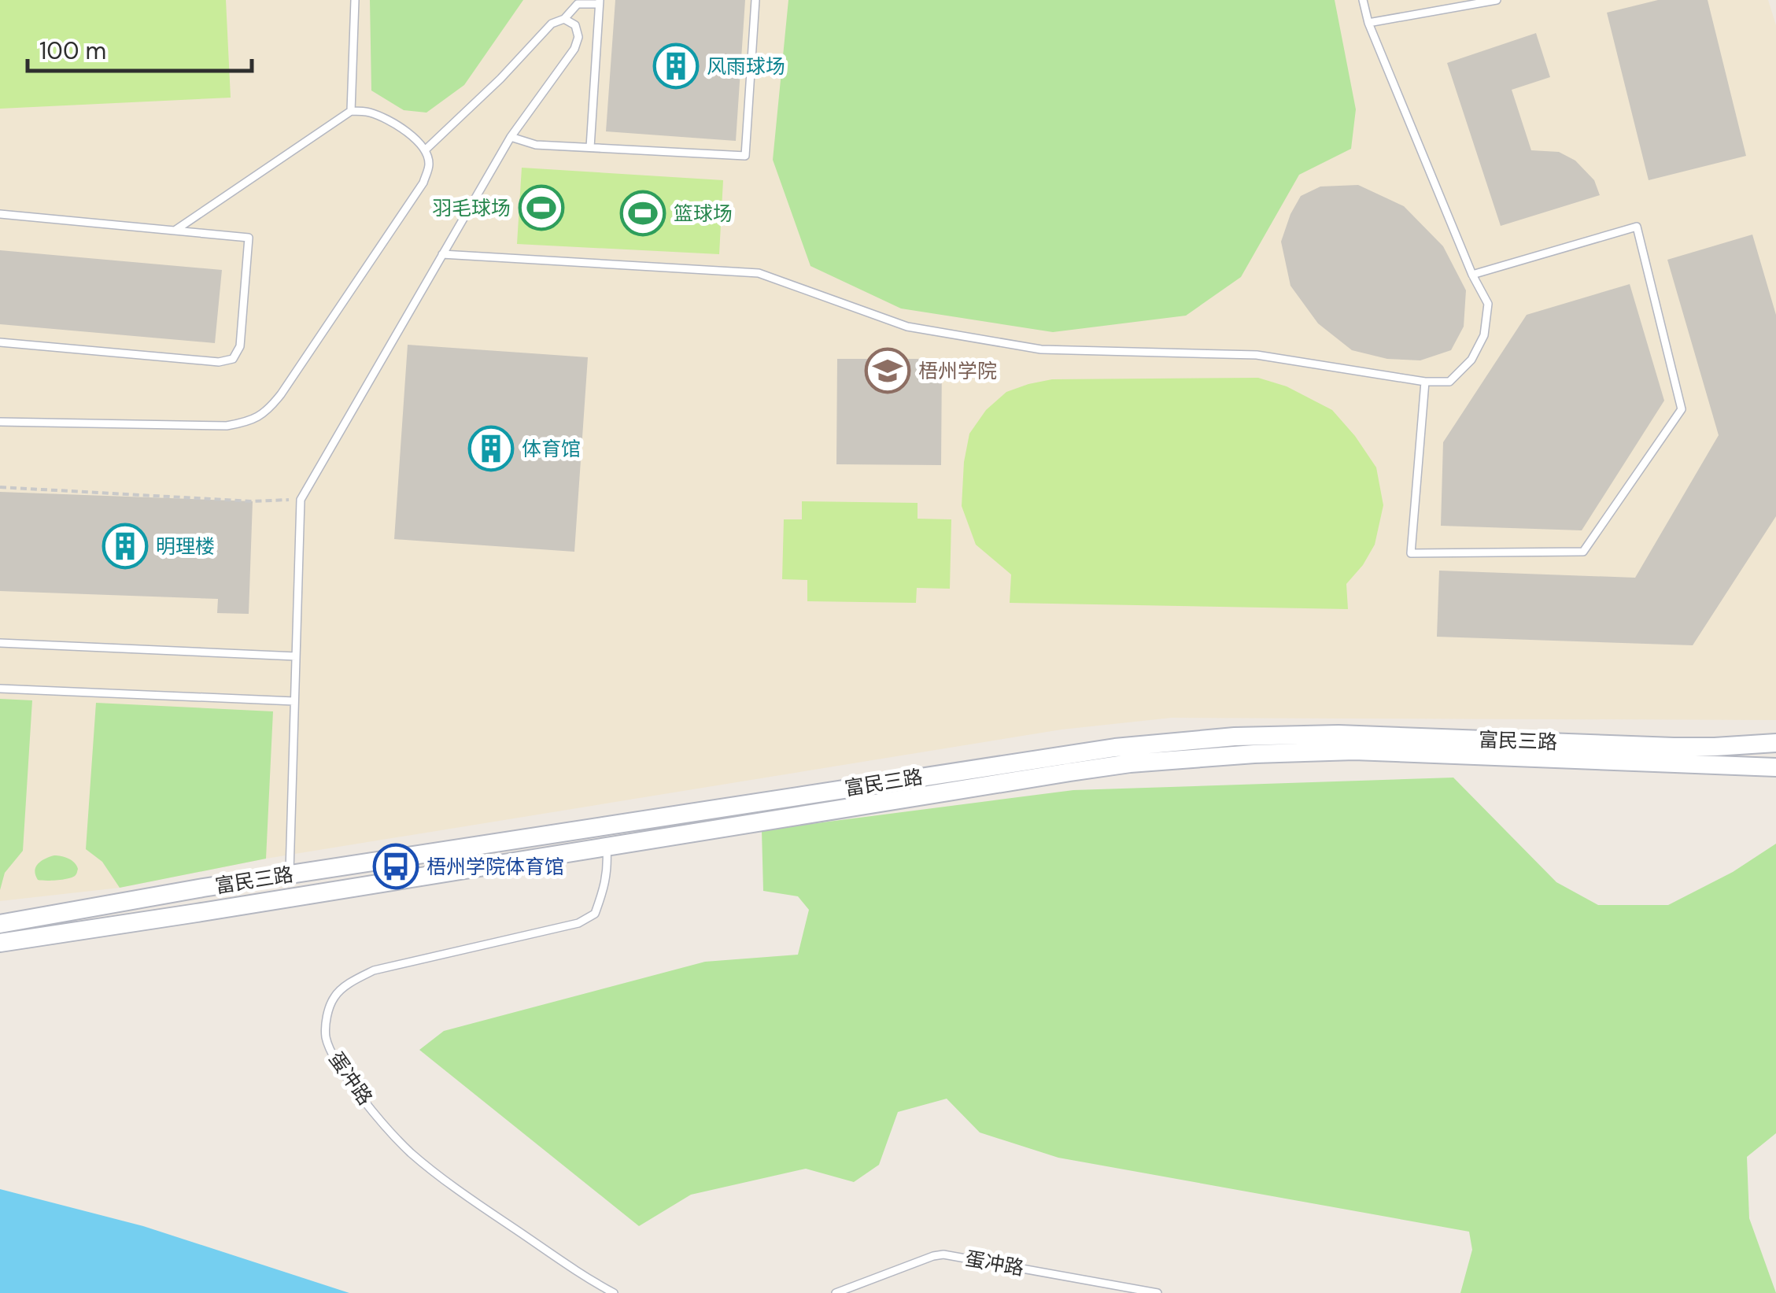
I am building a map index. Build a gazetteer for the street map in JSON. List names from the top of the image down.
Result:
{
  "streets": {
    "main road": ["富民三路"],
    "lane": ["蛋冲路"]
  },
  "crossings": [
    ["富民三路", "蛋冲路"]
  ],
  "places": {
    "building": ["风雨球场", "体育馆", "明理楼"],
    "sports": ["羽毛球场", "篮球场"],
    "school or university": ["梧州学院"],
    "bus stop": ["梧州学院体育馆"]
  },
  "scale_bar": "100 m"
}
